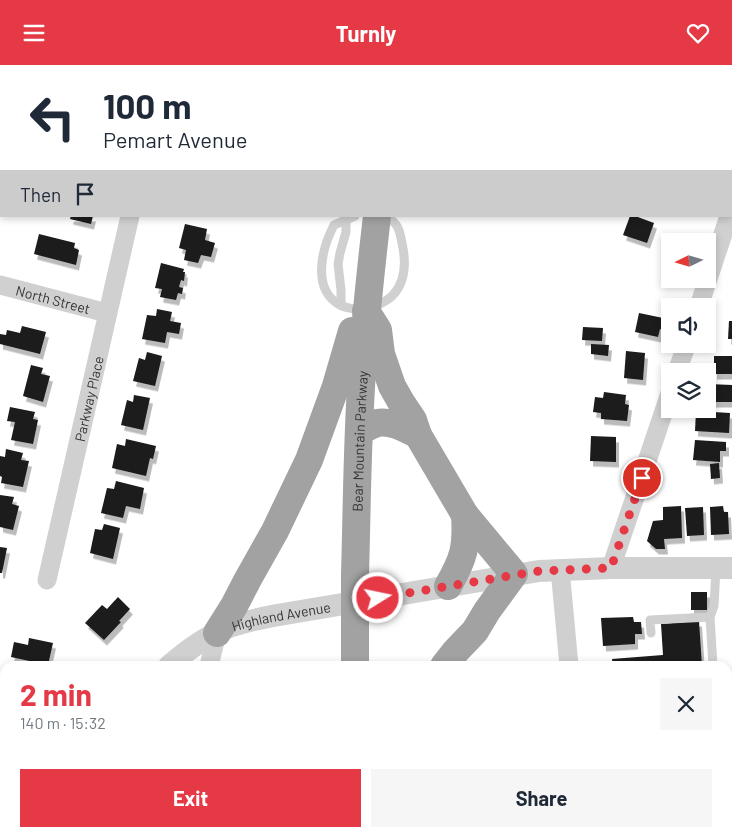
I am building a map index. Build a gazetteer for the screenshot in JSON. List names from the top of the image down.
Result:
{
  "streets": {
    "highway": ["Bear Mountain Parkway"],
    "street": ["North Street", "Parkway Place", "Highland Avenue"]
  },
  "crossings": [
    ["North Street", "Parkway Place"]
  ],
  "north": "left",
  "page": {
    "header": "Turnly",
    "turn": ["100 m", "Pemart Avenue"],
    "then": "Then",
    "heading": ["2 min", "140 m · 15:32"],
    "buttons": ["Exit", "Share"]
  }
}
